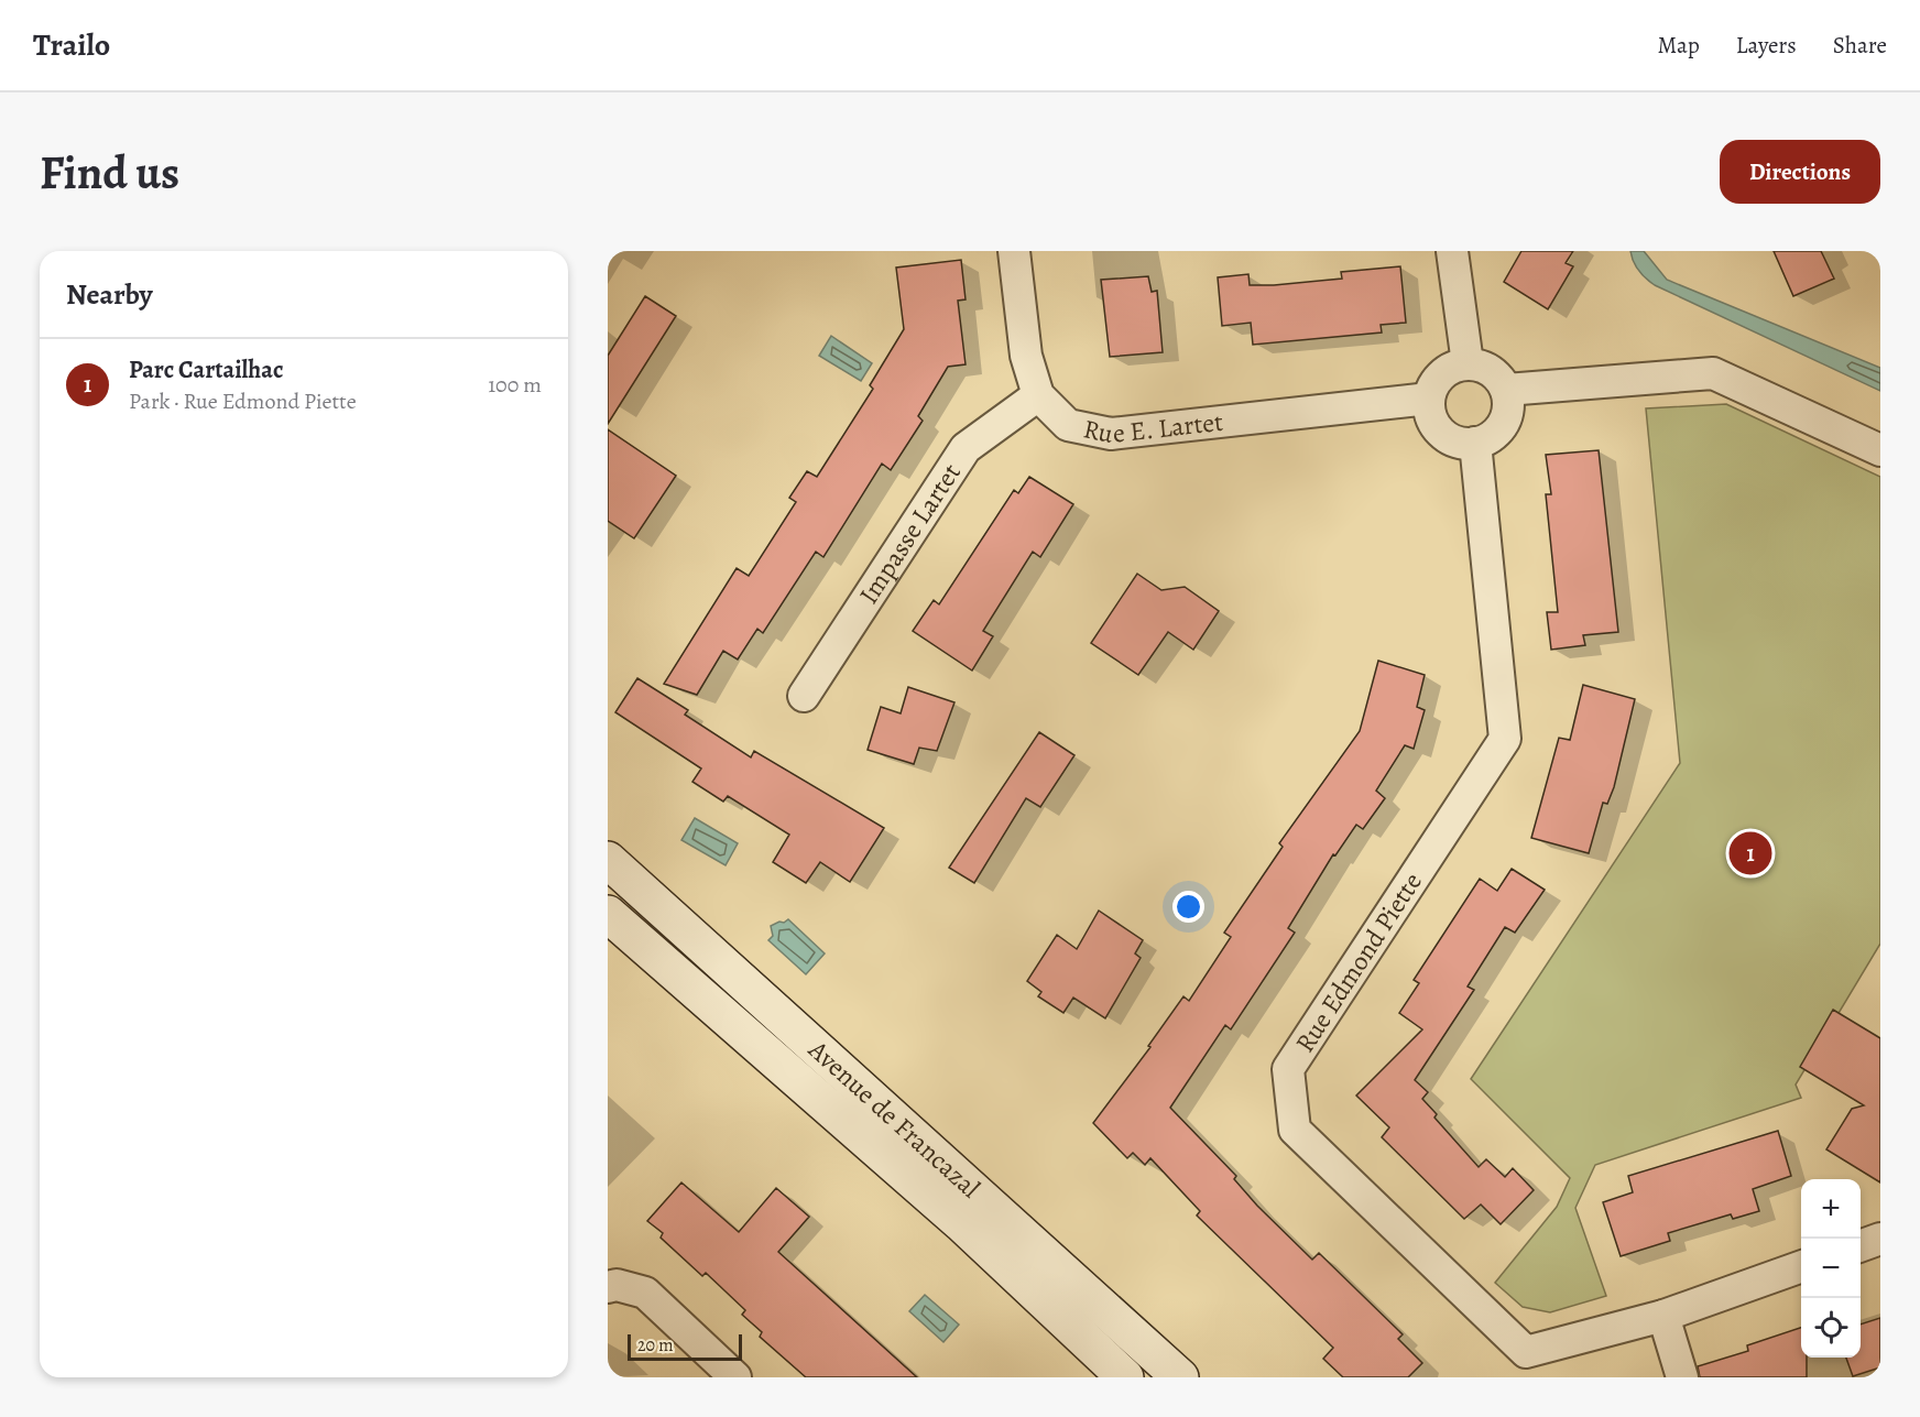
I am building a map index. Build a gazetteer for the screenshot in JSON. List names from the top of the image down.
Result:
{
  "streets": {
    "main road": ["Avenue de Francazal"],
    "street": ["Rue E. Lartet", "Impasse Lartet", "Rue Edmond Piette"]
  },
  "crossings": [
    ["Rue E. Lartet", "Impasse Lartet"],
    ["Rue E. Lartet", "Rue Edmond Piette"]
  ],
  "scale_bar": "20 m",
  "page": {
    "header": "Trailo",
    "nav": ["Map", "Layers", "Share"],
    "buttons": "Directions",
    "title": "Find us",
    "heading": "Nearby",
    "list": [
      {
        "mark": "1",
        "name": "Parc Cartailhac",
        "note": "Park · Rue Edmond Piette",
        "value": "100 m"
      }
    ],
    "pins": "1",
    "map_buttons": ["+", "−"],
    "scale": "20 m"
  }
}
